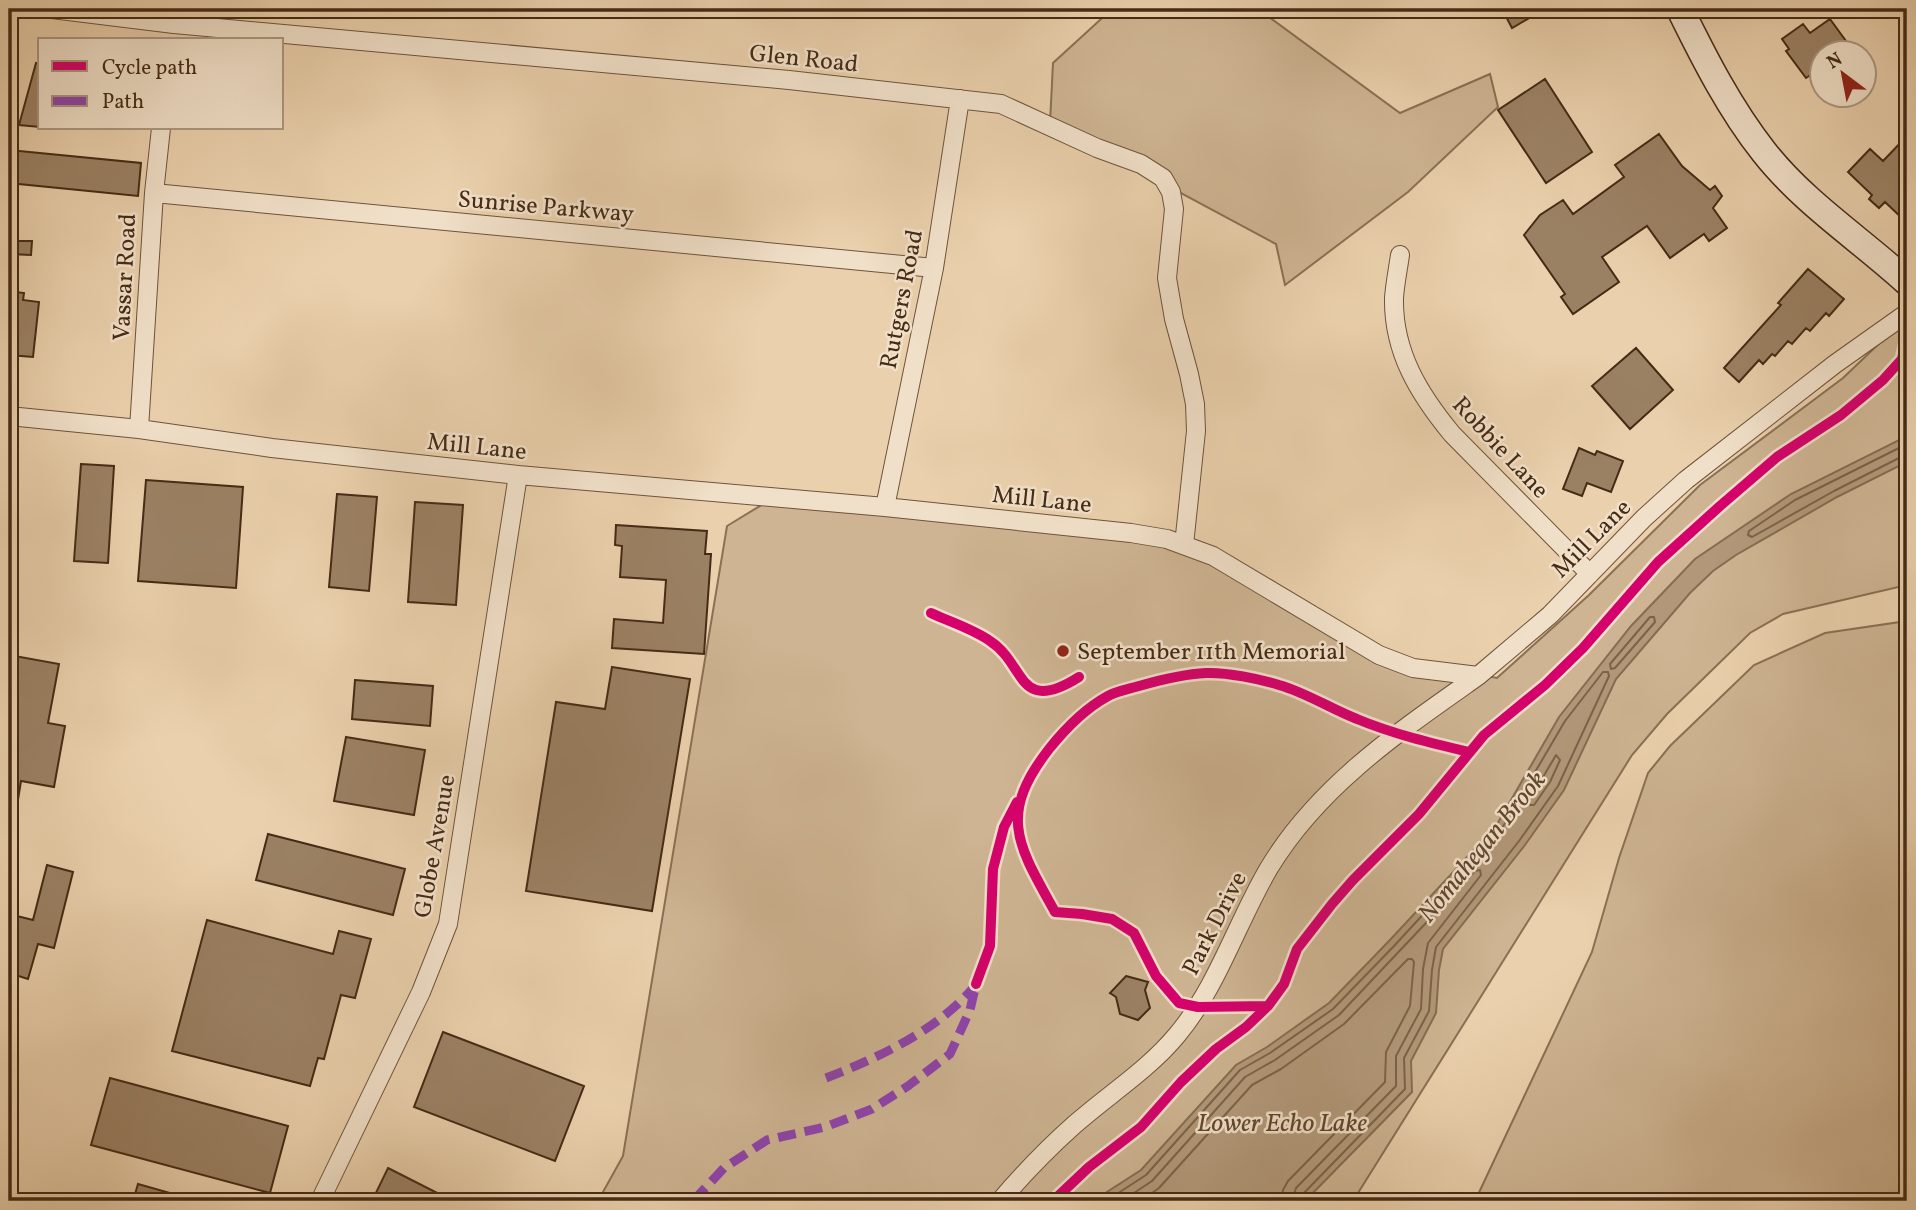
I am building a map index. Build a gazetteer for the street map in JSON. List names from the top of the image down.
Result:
{
  "streets": {
    "street": [
      "Glen Road",
      "Sunrise Parkway",
      "Vassar Road",
      "Rutgers Road",
      "Mill Lane",
      "Robbie Lane",
      "Globe Avenue",
      "Park Drive"
    ]
  },
  "crossings": [
    ["Glen Road", "Rutgers Road"],
    ["Glen Road", "Mill Lane"],
    ["Sunrise Parkway", "Vassar Road"],
    ["Sunrise Parkway", "Rutgers Road"],
    ["Vassar Road", "Mill Lane"],
    ["Rutgers Road", "Mill Lane"],
    ["Mill Lane", "Robbie Lane"],
    ["Mill Lane", "Globe Avenue"],
    ["Mill Lane", "Park Drive"]
  ],
  "water": ["Nomahegan Brook", "Lower Echo Lake"],
  "places": ["September 11th Memorial"],
  "legend": ["Cycle path", "Path"],
  "north": "top left"
}
